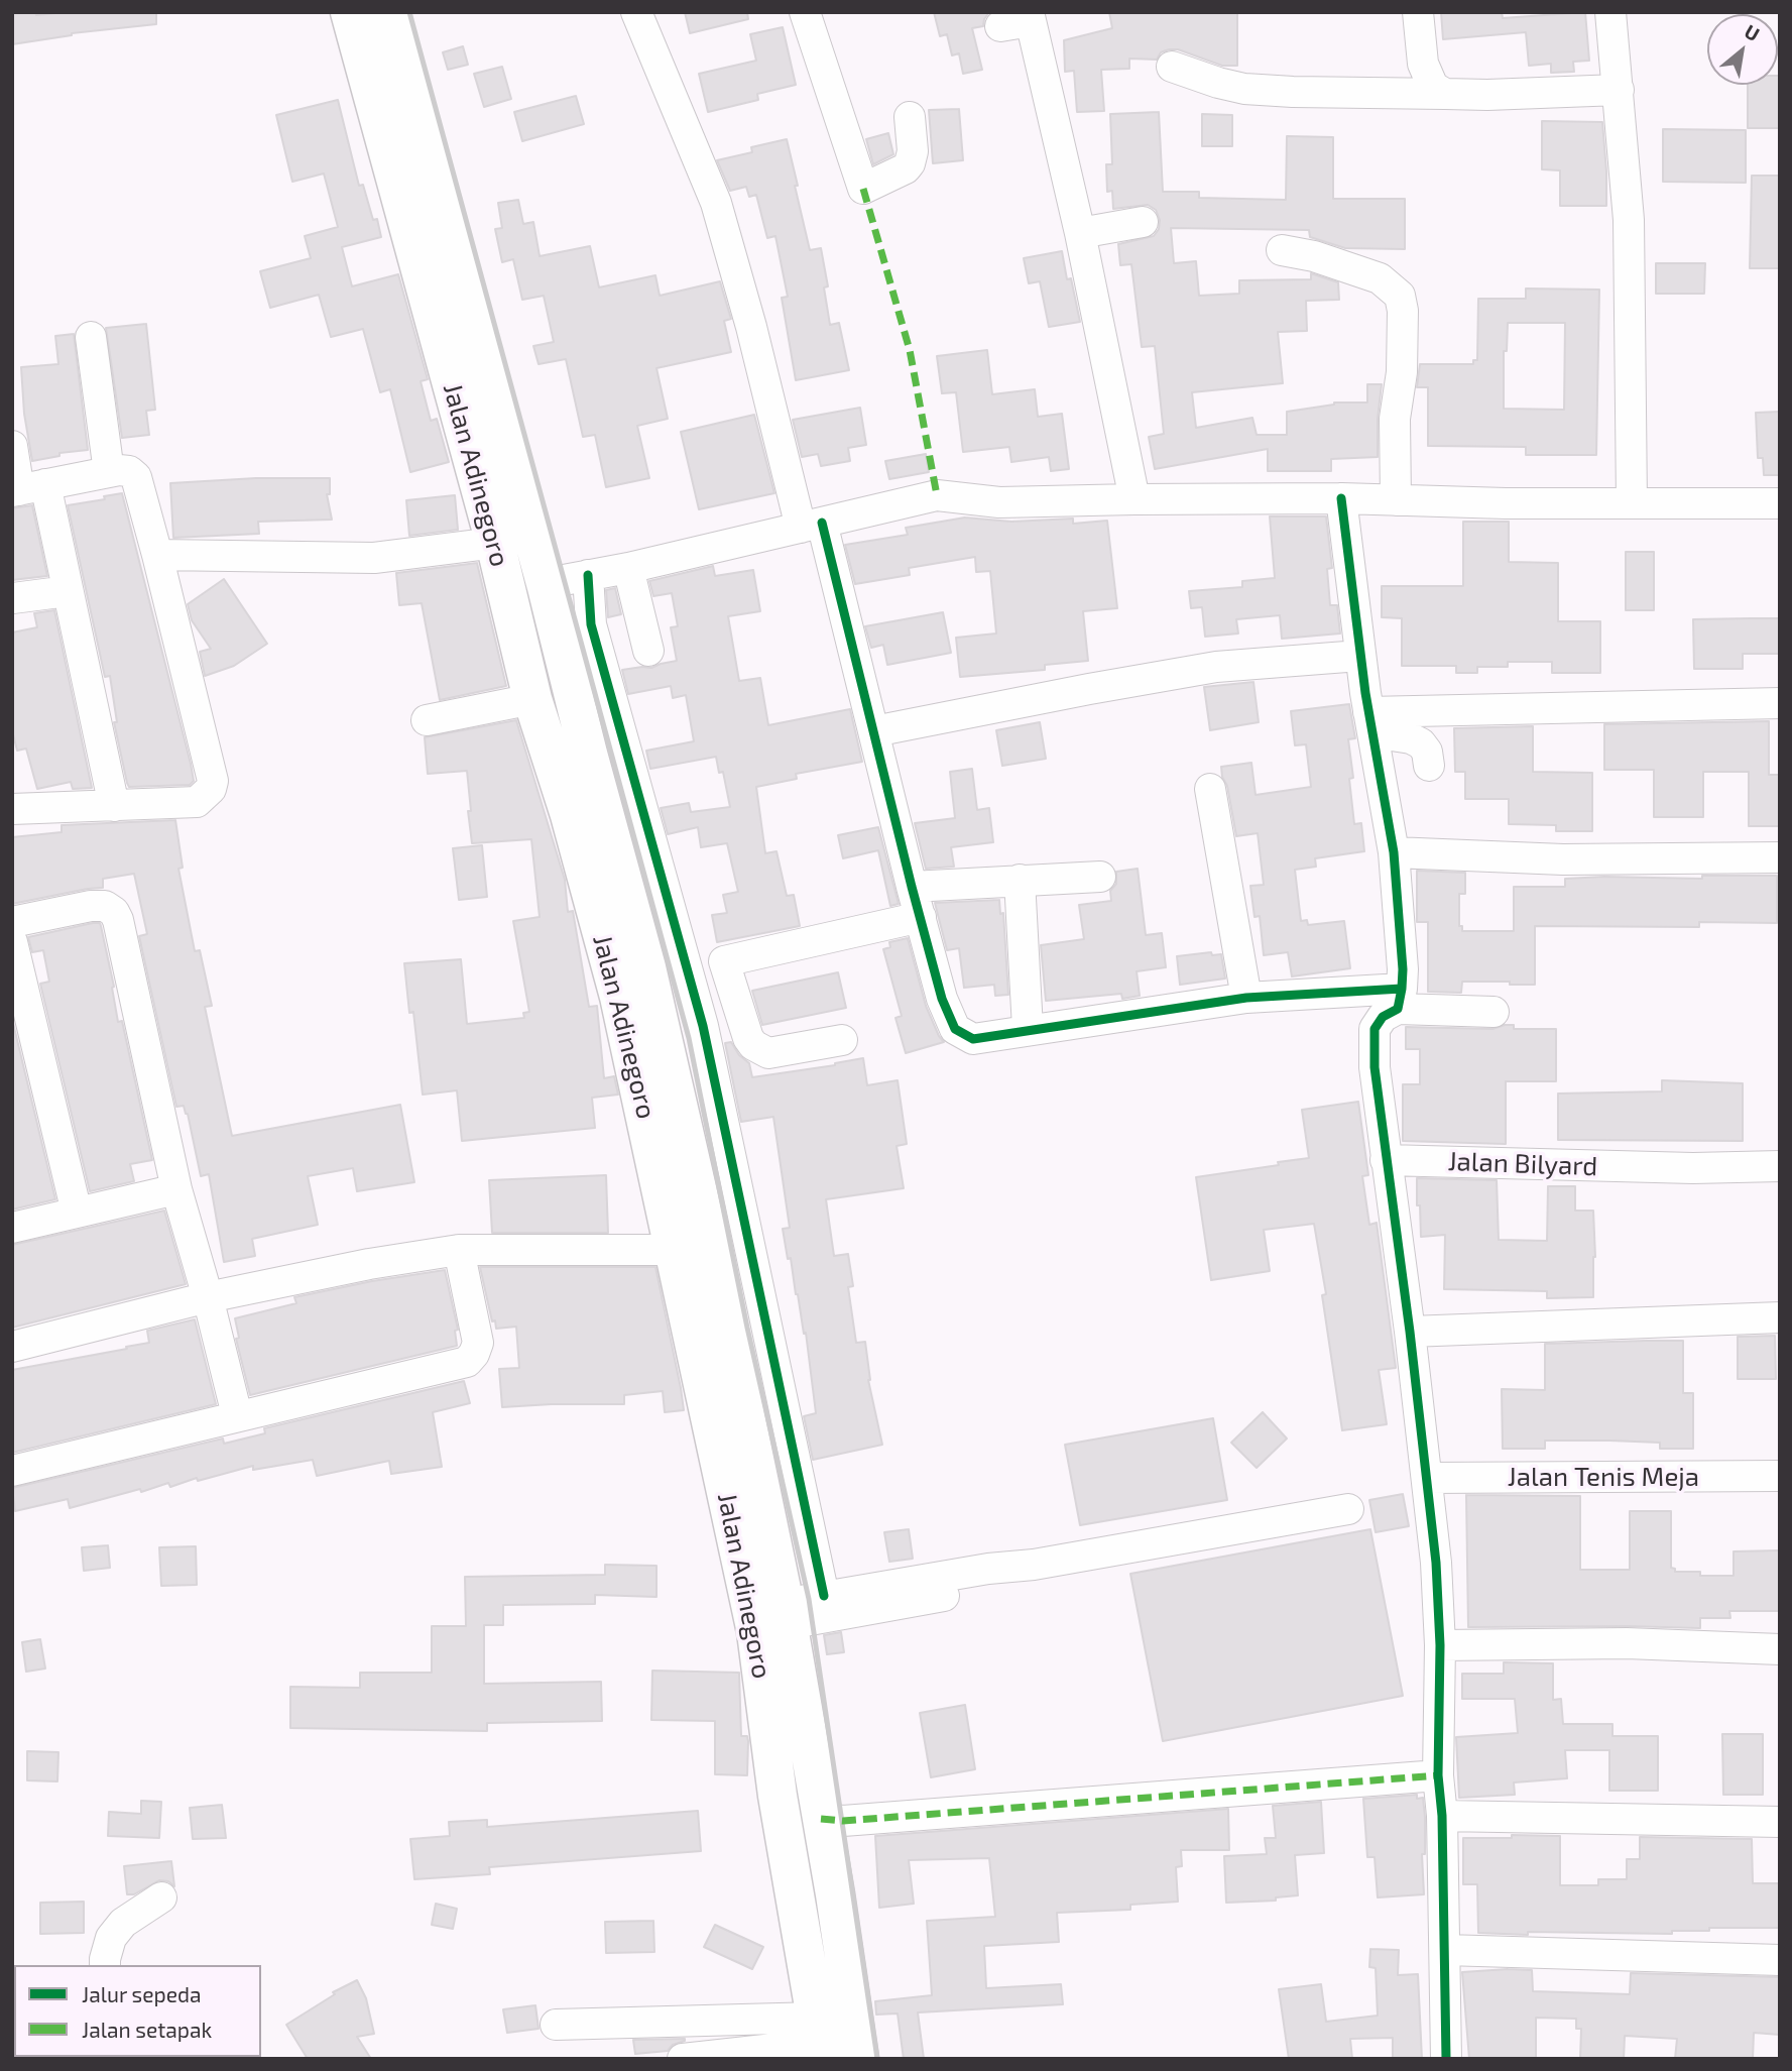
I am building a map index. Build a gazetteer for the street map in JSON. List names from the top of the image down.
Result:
{
  "streets": {
    "highway": ["Jalan Adinegoro"],
    "street": ["Jalan Bilyard", "Jalan Tenis Meja"]
  },
  "legend": ["Jalur sepeda", "Jalan setapak"],
  "north": "top right"
}
